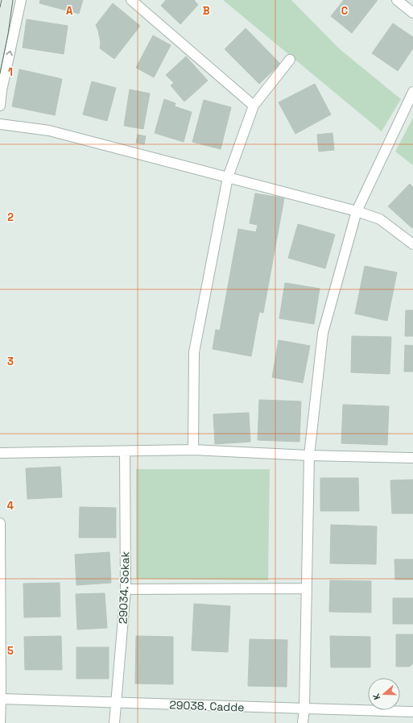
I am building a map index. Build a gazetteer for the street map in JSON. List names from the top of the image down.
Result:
{
  "streets": {
    "street": ["29034. Sokak", "29038. Cadde"]
  },
  "crossings": [
    ["29034. Sokak", "29038. Cadde"]
  ],
  "north": "left",
  "grid": {
    "columns": ["A", "B", "C"],
    "rows": [
      "1",
      "2",
      "3",
      "4",
      "5"
    ]
  }
}
